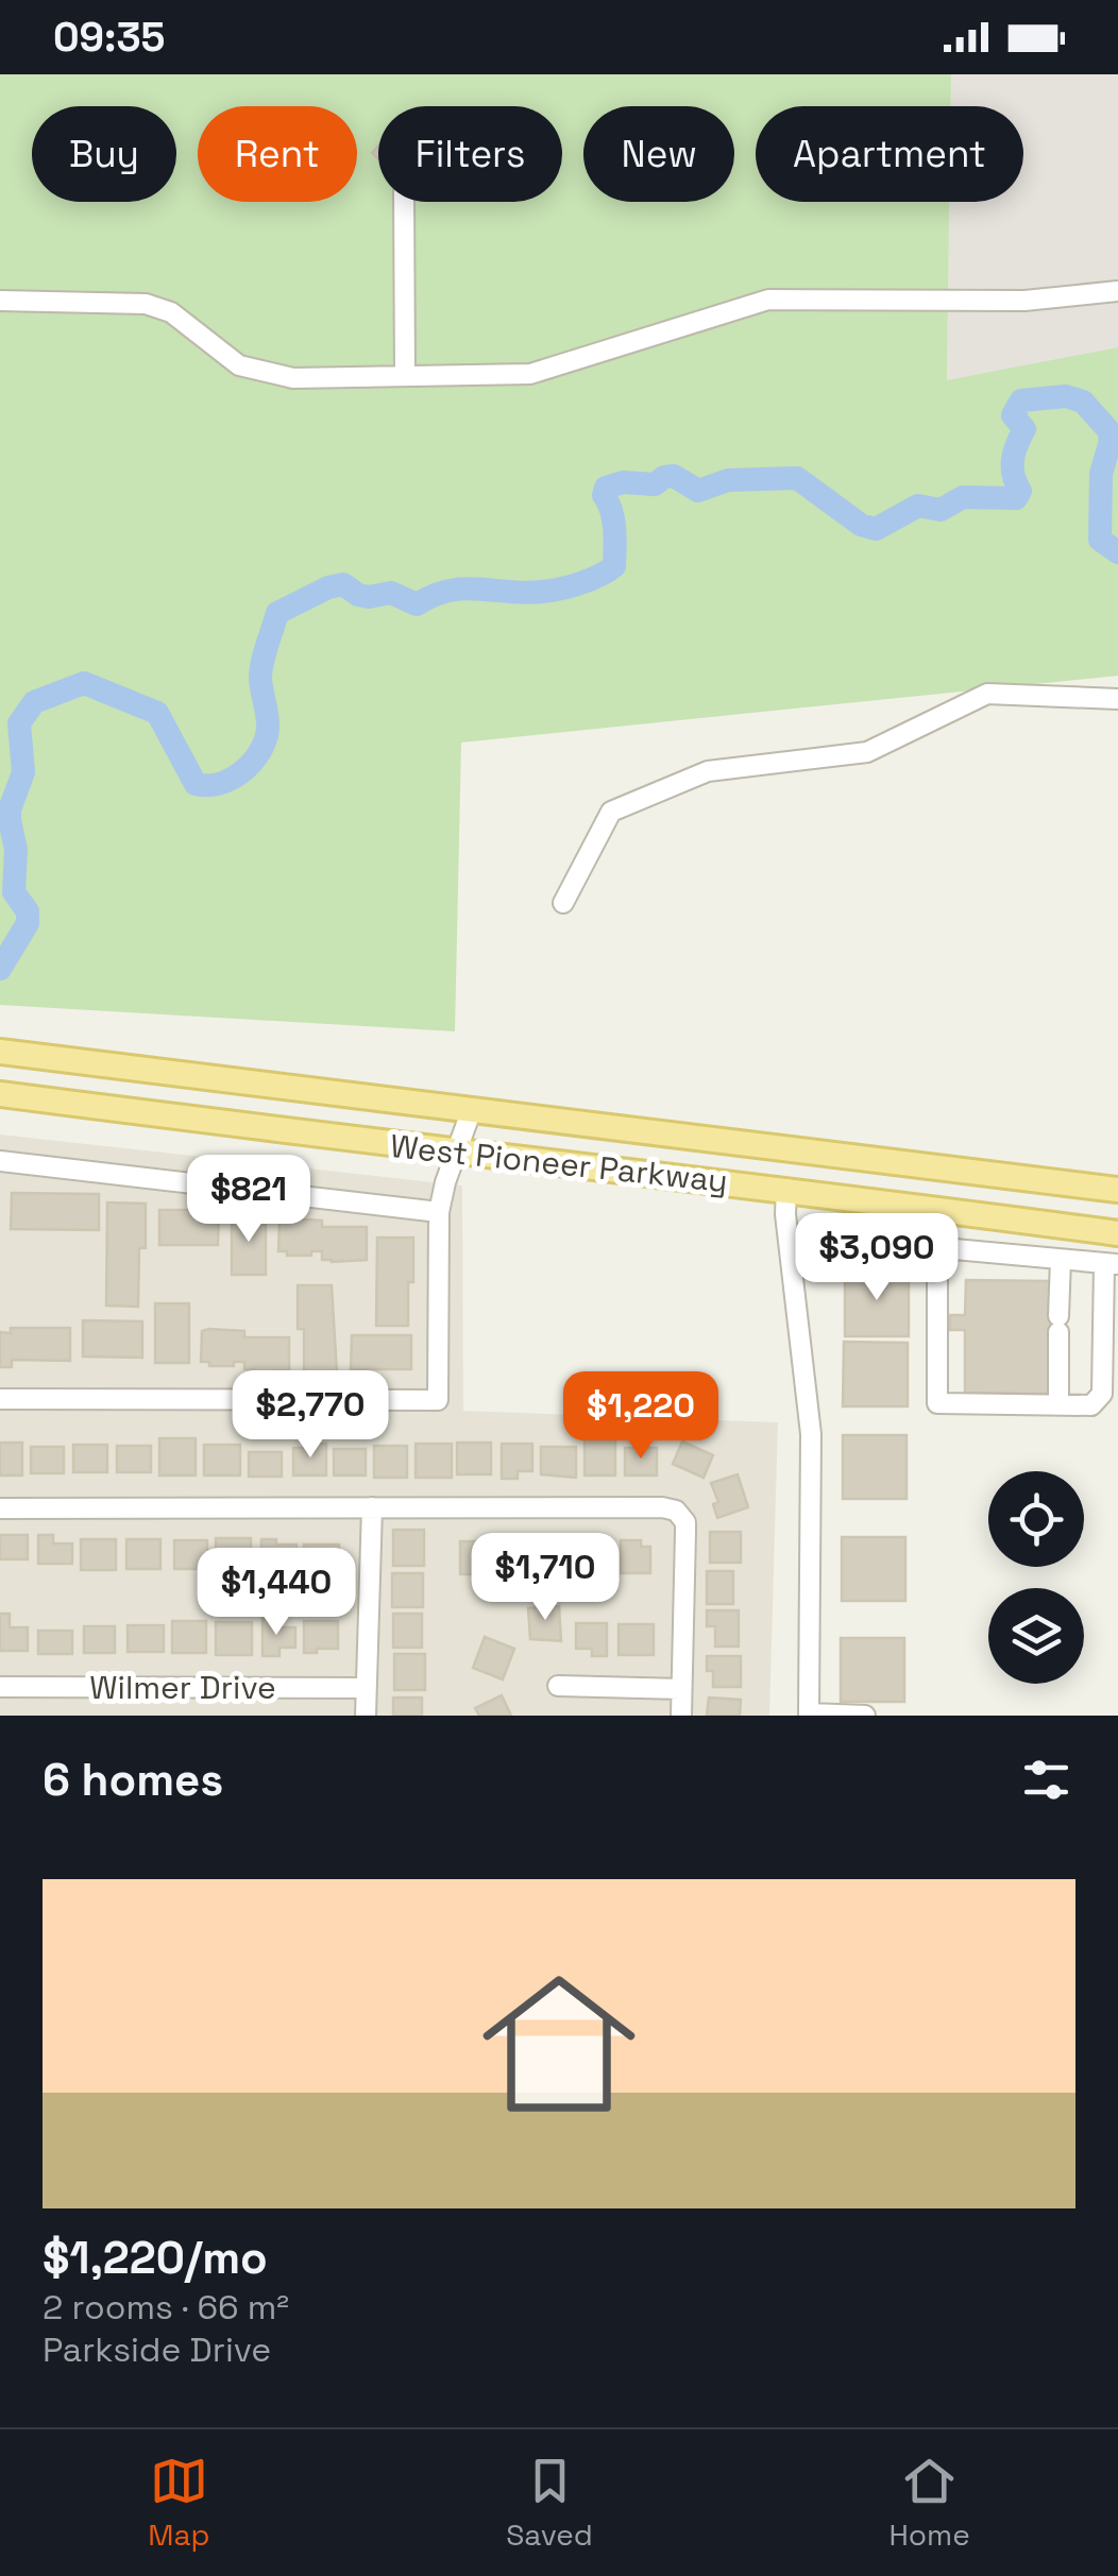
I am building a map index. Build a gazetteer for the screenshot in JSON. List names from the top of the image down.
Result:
{
  "streets": {
    "main road": ["West Pioneer Parkway"],
    "street": ["Wilmer Drive"]
  },
  "page": {
    "status": "09:35",
    "chip": [
      "Buy",
      "Rent",
      "Filters",
      "New",
      "Apartment"
    ],
    "price": [
      "$821",
      "$3,090",
      "$2,770",
      "$1,220",
      "$1,710",
      "$1,440"
    ],
    "heading": "6 homes",
    "list": [
      {
        "name": "$1,220/mo",
        "note": "2 rooms · 66 m² · Parkside Drive"
      }
    ],
    "tabs": ["Map", "Saved", "Home"]
  }
}
